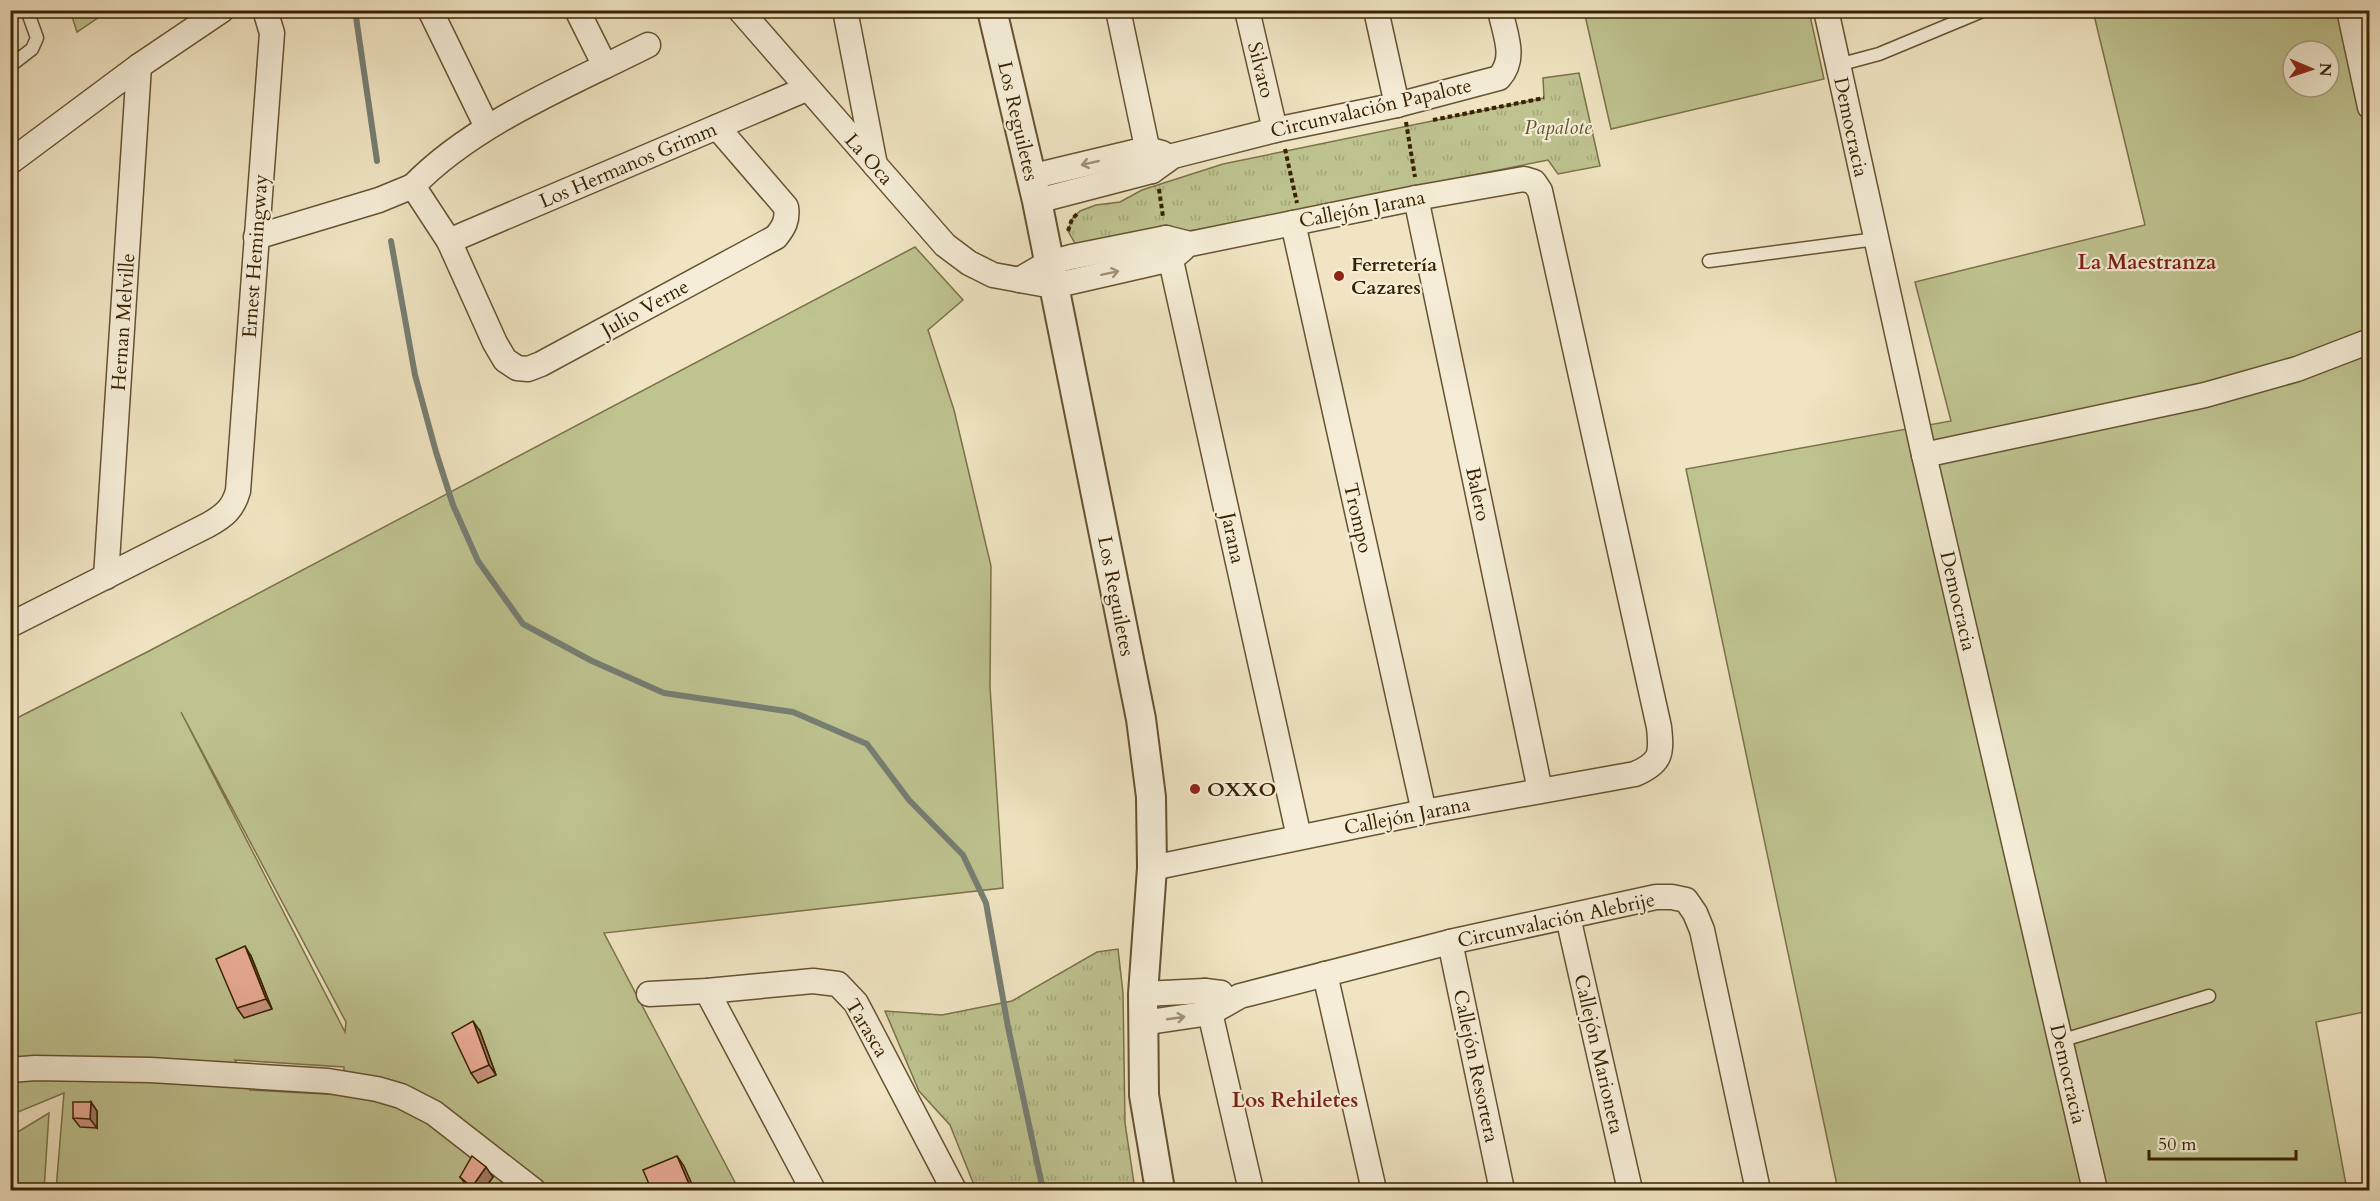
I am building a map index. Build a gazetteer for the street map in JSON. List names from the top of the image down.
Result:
{
  "streets": {
    "street": [
      "Silvato",
      "Circunvalación Papalote",
      "Los Reguiletes",
      "Democracia",
      "La Oca",
      "Los Hermanos Grimm",
      "Callejón Jarana",
      "Ernest Hemingway",
      "Julio Verne",
      "Hernan Melville",
      "Balero",
      "Trompo",
      "Jarana",
      "Circunvalación Alebrije",
      "Tarasca",
      "Callejón Marioneta",
      "Callejón Resortera"
    ]
  },
  "crossings": [
    ["Silvato", "Circunvalación Papalote"],
    ["Los Reguiletes", "La Oca"],
    ["Los Reguiletes", "Callejón Jarana"],
    ["La Oca", "Los Hermanos Grimm"],
    ["La Oca", "Callejón Jarana"],
    ["Los Hermanos Grimm", "Julio Verne"],
    ["Callejón Jarana", "Balero"],
    ["Callejón Jarana", "Trompo"],
    ["Callejón Jarana", "Jarana"],
    ["Ernest Hemingway", "Hernan Melville"],
    ["Circunvalación Alebrije", "Callejón Marioneta"],
    ["Circunvalación Alebrije", "Callejón Resortera"]
  ],
  "districts": ["La Maestranza", "Los Rehiletes"],
  "parks": ["Papalote"],
  "places": ["Ferretería Cazares", "OXXO"],
  "scale_bar": "50 m",
  "north": "right"
}
